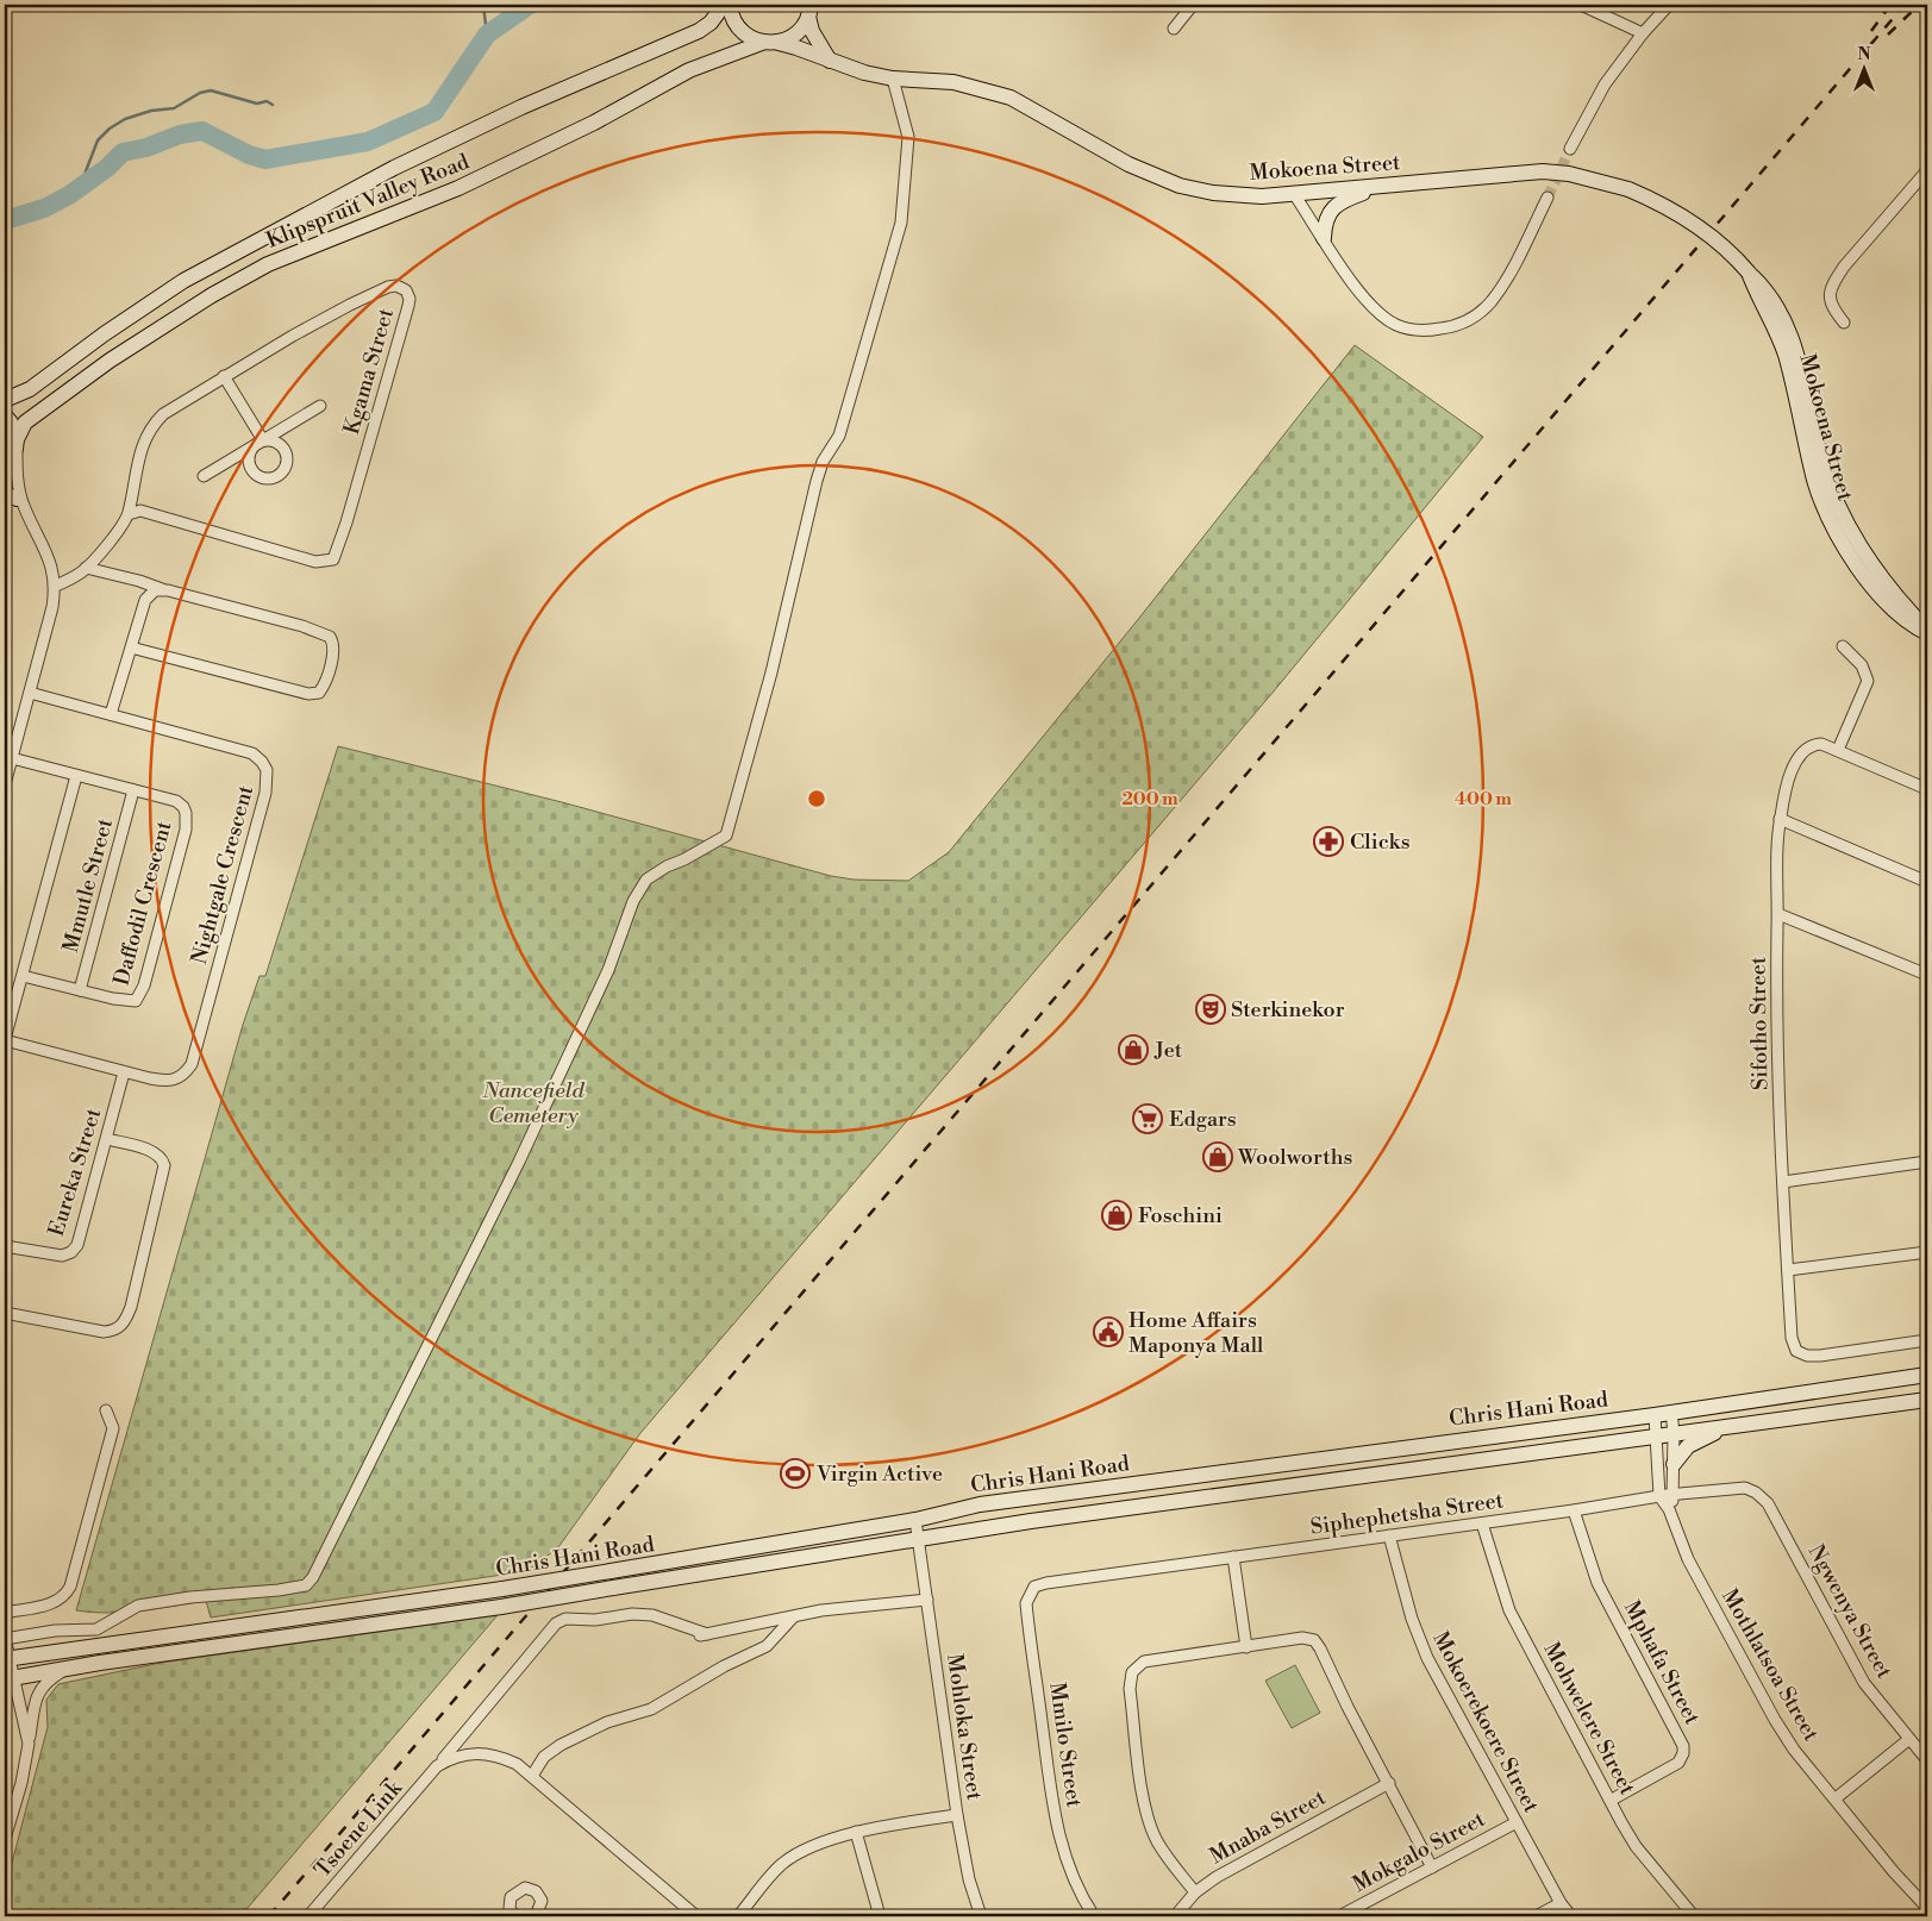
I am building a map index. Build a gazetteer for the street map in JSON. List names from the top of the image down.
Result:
{
  "streets": {
    "main road": ["Mokoena Street", "Klipspruit Valley Road", "Chris Hani Road"],
    "street": [
      "Kgama Street",
      "Nightgale Crescent",
      "Mmutle Street",
      "Daffodil Crescent",
      "Sifotho Street",
      "Eureka Street",
      "Siphephetsha Street",
      "Ngwenya Street",
      "Mphafa Street",
      "Mothlatsoa Street",
      "Mohwelere Street",
      "Mokoerekoere Street",
      "Mohloka Street",
      "Mmilo Street",
      "Mnaba Street",
      "Tsoene Link",
      "Mokgalo Street"
    ]
  },
  "crossings": [
    ["Mokoena Street", "Klipspruit Valley Road"],
    ["Nightgale Crescent", "Eureka Street"],
    ["Mmutle Street", "Daffodil Crescent"],
    ["Chris Hani Road", "Mohloka Street"],
    ["Siphephetsha Street", "Ngwenya Street"],
    ["Siphephetsha Street", "Mphafa Street"],
    ["Siphephetsha Street", "Mothlatsoa Street"],
    ["Siphephetsha Street", "Mohwelere Street"],
    ["Siphephetsha Street", "Mokoerekoere Street"],
    ["Siphephetsha Street", "Mmilo Street"],
    ["Mphafa Street", "Mohwelere Street"],
    ["Mokoerekoere Street", "Mokgalo Street"]
  ],
  "parks": ["Nancefield Cemetery"],
  "places": {
    "pharmacy": ["Clicks"],
    "theatre": ["Sterkinekor"],
    "shop": ["Jet", "Woolworths", "Foschini"],
    "supermarket": ["Edgars"],
    "public building": ["Home Affairs Maponya Mall"],
    "sports": ["Virgin Active"]
  },
  "north": "top",
  "rings": ["200 m", "400 m"]
}
